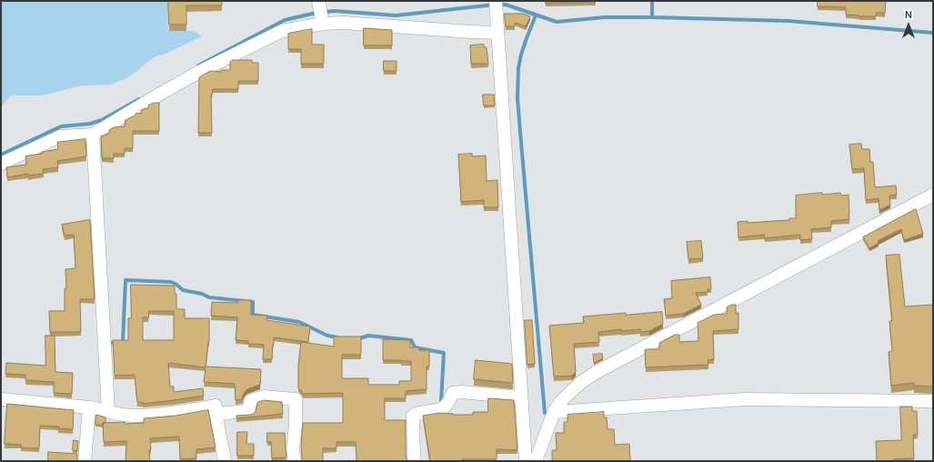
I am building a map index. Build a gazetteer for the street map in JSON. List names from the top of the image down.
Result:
{
  "north": "top"
}
